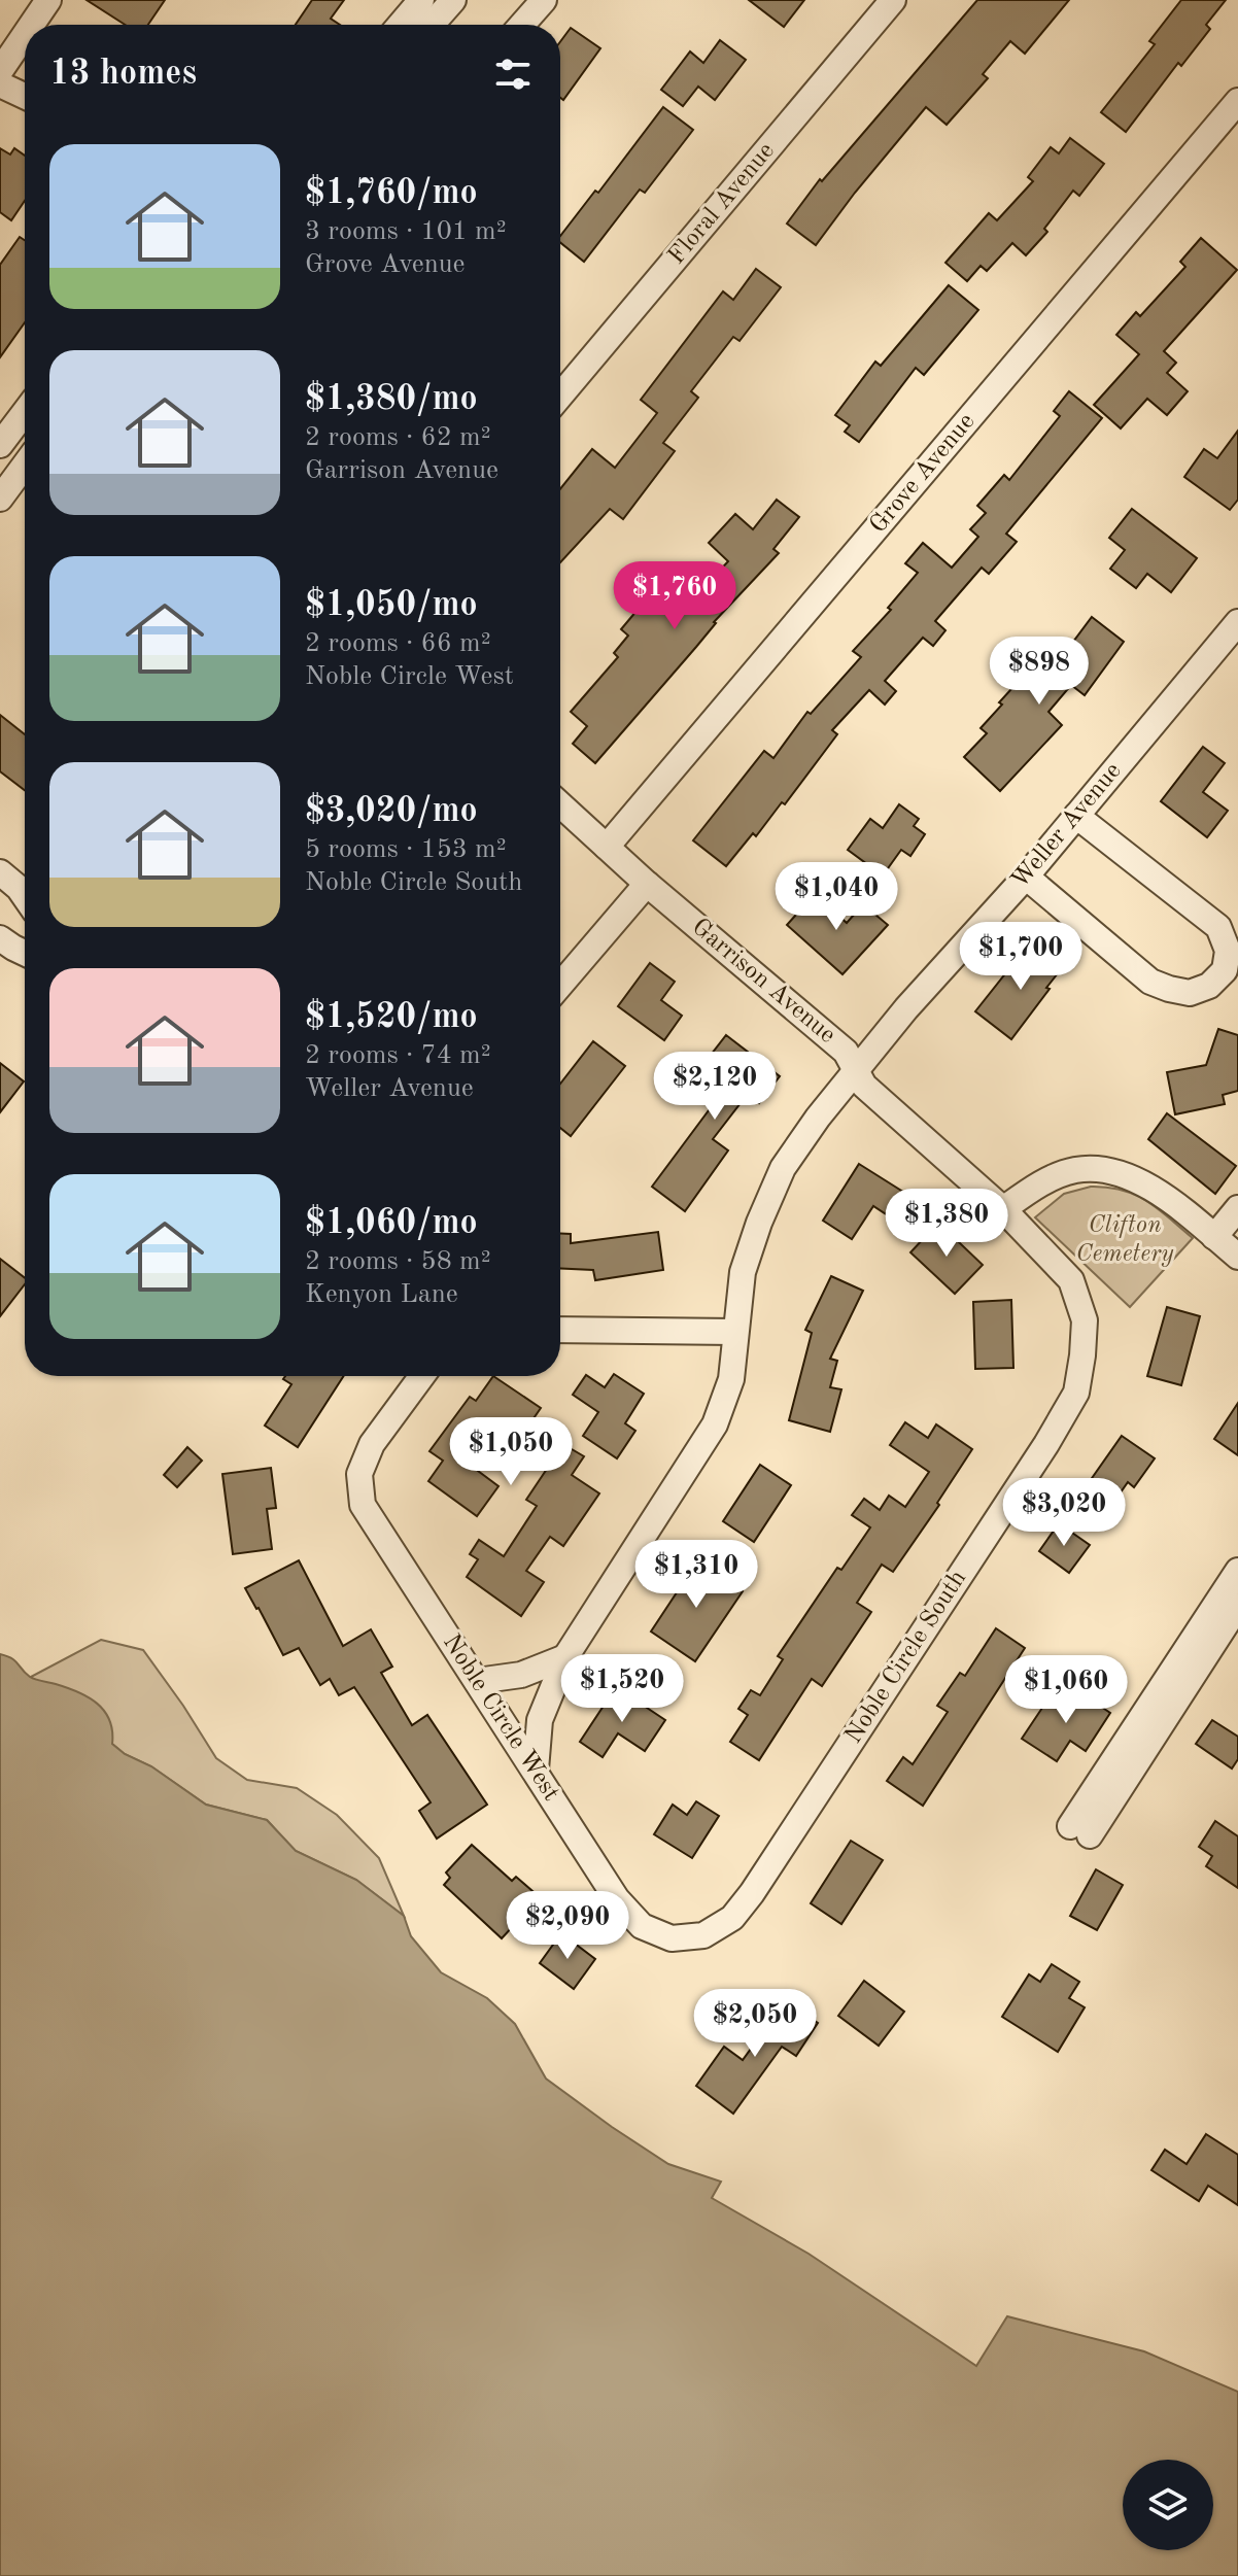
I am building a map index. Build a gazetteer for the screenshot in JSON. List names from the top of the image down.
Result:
{
  "streets": {
    "street": [
      "Floral Avenue",
      "Grove Avenue",
      "Weller Avenue",
      "Garrison Avenue",
      "Noble Circle South",
      "Noble Circle West"
    ]
  },
  "crossings": [
    ["Grove Avenue", "Garrison Avenue"],
    ["Weller Avenue", "Garrison Avenue"],
    ["Weller Avenue", "Noble Circle West"],
    ["Garrison Avenue", "Noble Circle South"],
    ["Noble Circle South", "Noble Circle West"]
  ],
  "parks": ["Clifton Cemetery"],
  "page": {
    "heading": "13 homes",
    "list": [
      {
        "name": "$1,760/mo",
        "note": "3 rooms · 101 m² · Grove Avenue"
      },
      {
        "name": "$1,380/mo",
        "note": "2 rooms · 62 m² · Garrison Avenue"
      },
      {
        "name": "$1,050/mo",
        "note": "2 rooms · 66 m² · Noble Circle West"
      },
      {
        "name": "$3,020/mo",
        "note": "5 rooms · 153 m² · Noble Circle South"
      },
      {
        "name": "$1,520/mo",
        "note": "2 rooms · 74 m² · Weller Avenue"
      },
      {
        "name": "$1,060/mo",
        "note": "2 rooms · 58 m² · Kenyon Lane"
      }
    ],
    "price": [
      "$1,760",
      "$898",
      "$1,040",
      "$1,700",
      "$2,120",
      "$1,380",
      "$1,050",
      "$3,020",
      "$1,310",
      "$1,520",
      "$1,060",
      "$2,090",
      "$2,050"
    ]
  }
}
